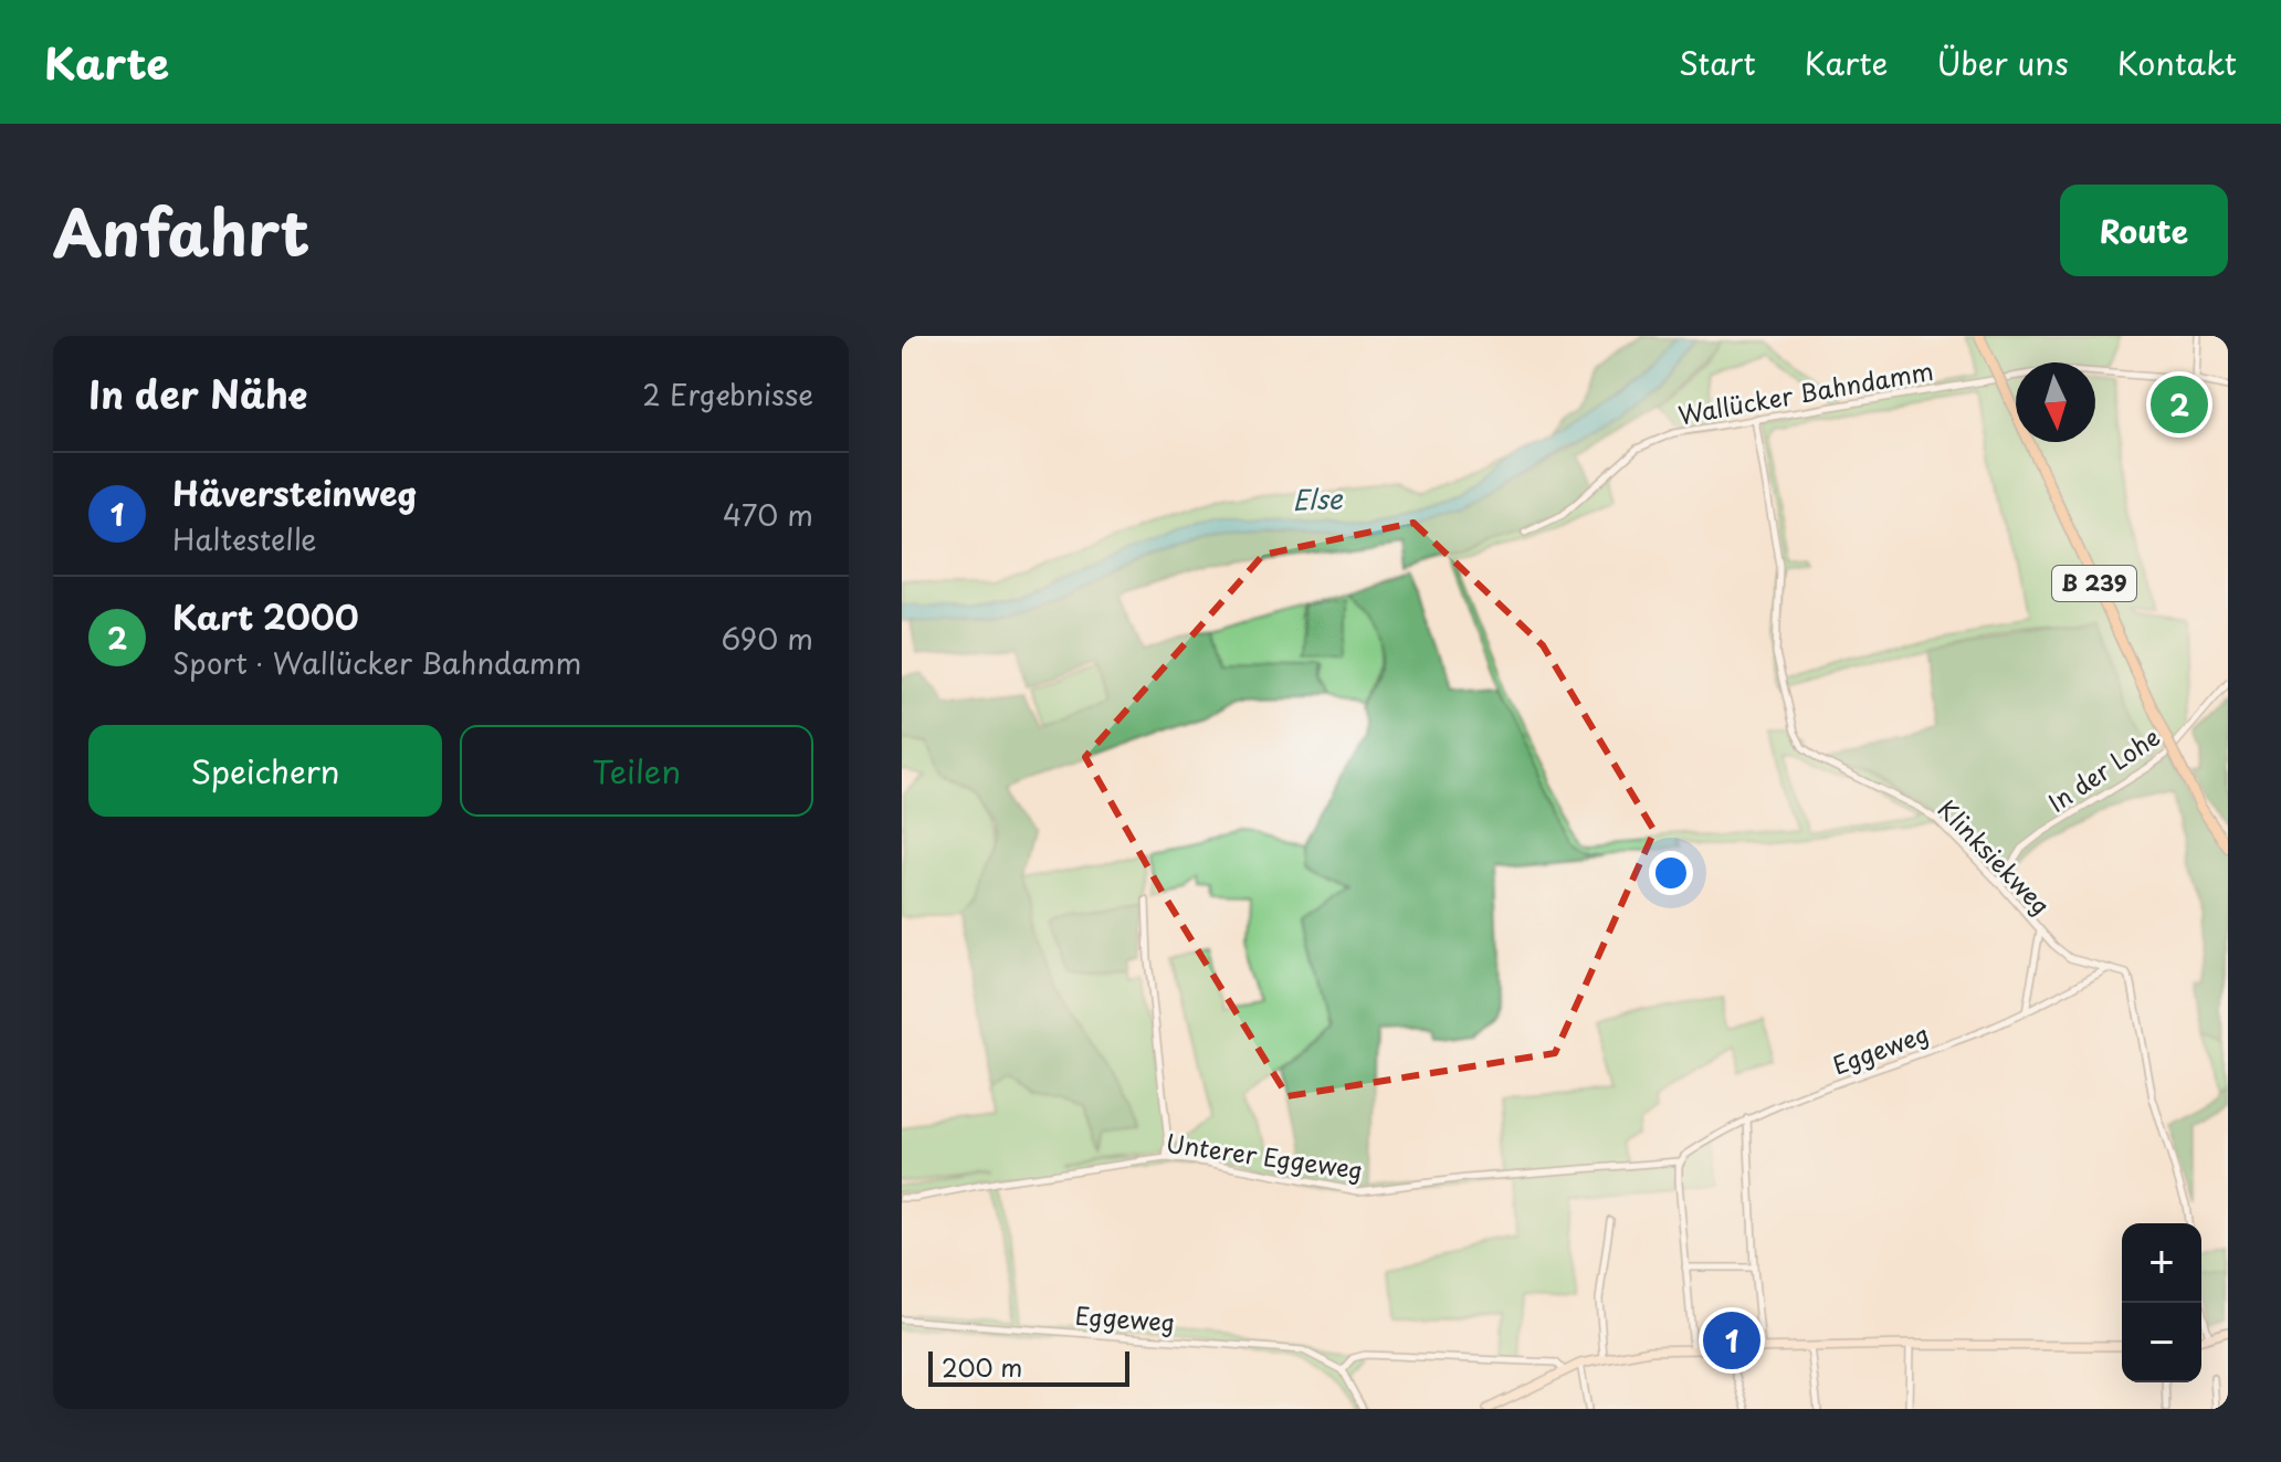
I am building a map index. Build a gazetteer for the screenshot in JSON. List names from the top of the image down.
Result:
{
  "streets": {
    "main road": ["B 239"],
    "street": [
      "Wallücker Bahndamm",
      "In der Lohe",
      "Klinksiekweg",
      "Eggeweg",
      "Unterer Eggeweg"
    ]
  },
  "crossings": [
    ["Wallücker Bahndamm", "Klinksiekweg"],
    ["In der Lohe", "Klinksiekweg"],
    ["Klinksiekweg", "Eggeweg"],
    ["Eggeweg", "Unterer Eggeweg"]
  ],
  "water": ["Else"],
  "scale_bar": "200 m",
  "north": "bottom",
  "page": {
    "header": "Karte",
    "nav": [
      "Start",
      "Karte",
      "Über uns",
      "Kontakt"
    ],
    "title": "Anfahrt",
    "buttons": [
      "Route",
      ["Speichern", "Teilen"]
    ],
    "heading": ["In der Nähe", "2 Ergebnisse"],
    "pins": ["2", "1"],
    "list": [
      {
        "mark": "1",
        "name": "Häversteinweg",
        "note": "Haltestelle",
        "value": "470 m"
      },
      {
        "mark": "2",
        "name": "Kart 2000",
        "note": "Sport · Wallücker Bahndamm",
        "value": "690 m"
      }
    ],
    "map_buttons": ["+", "−"],
    "scale": "200 m"
  }
}
